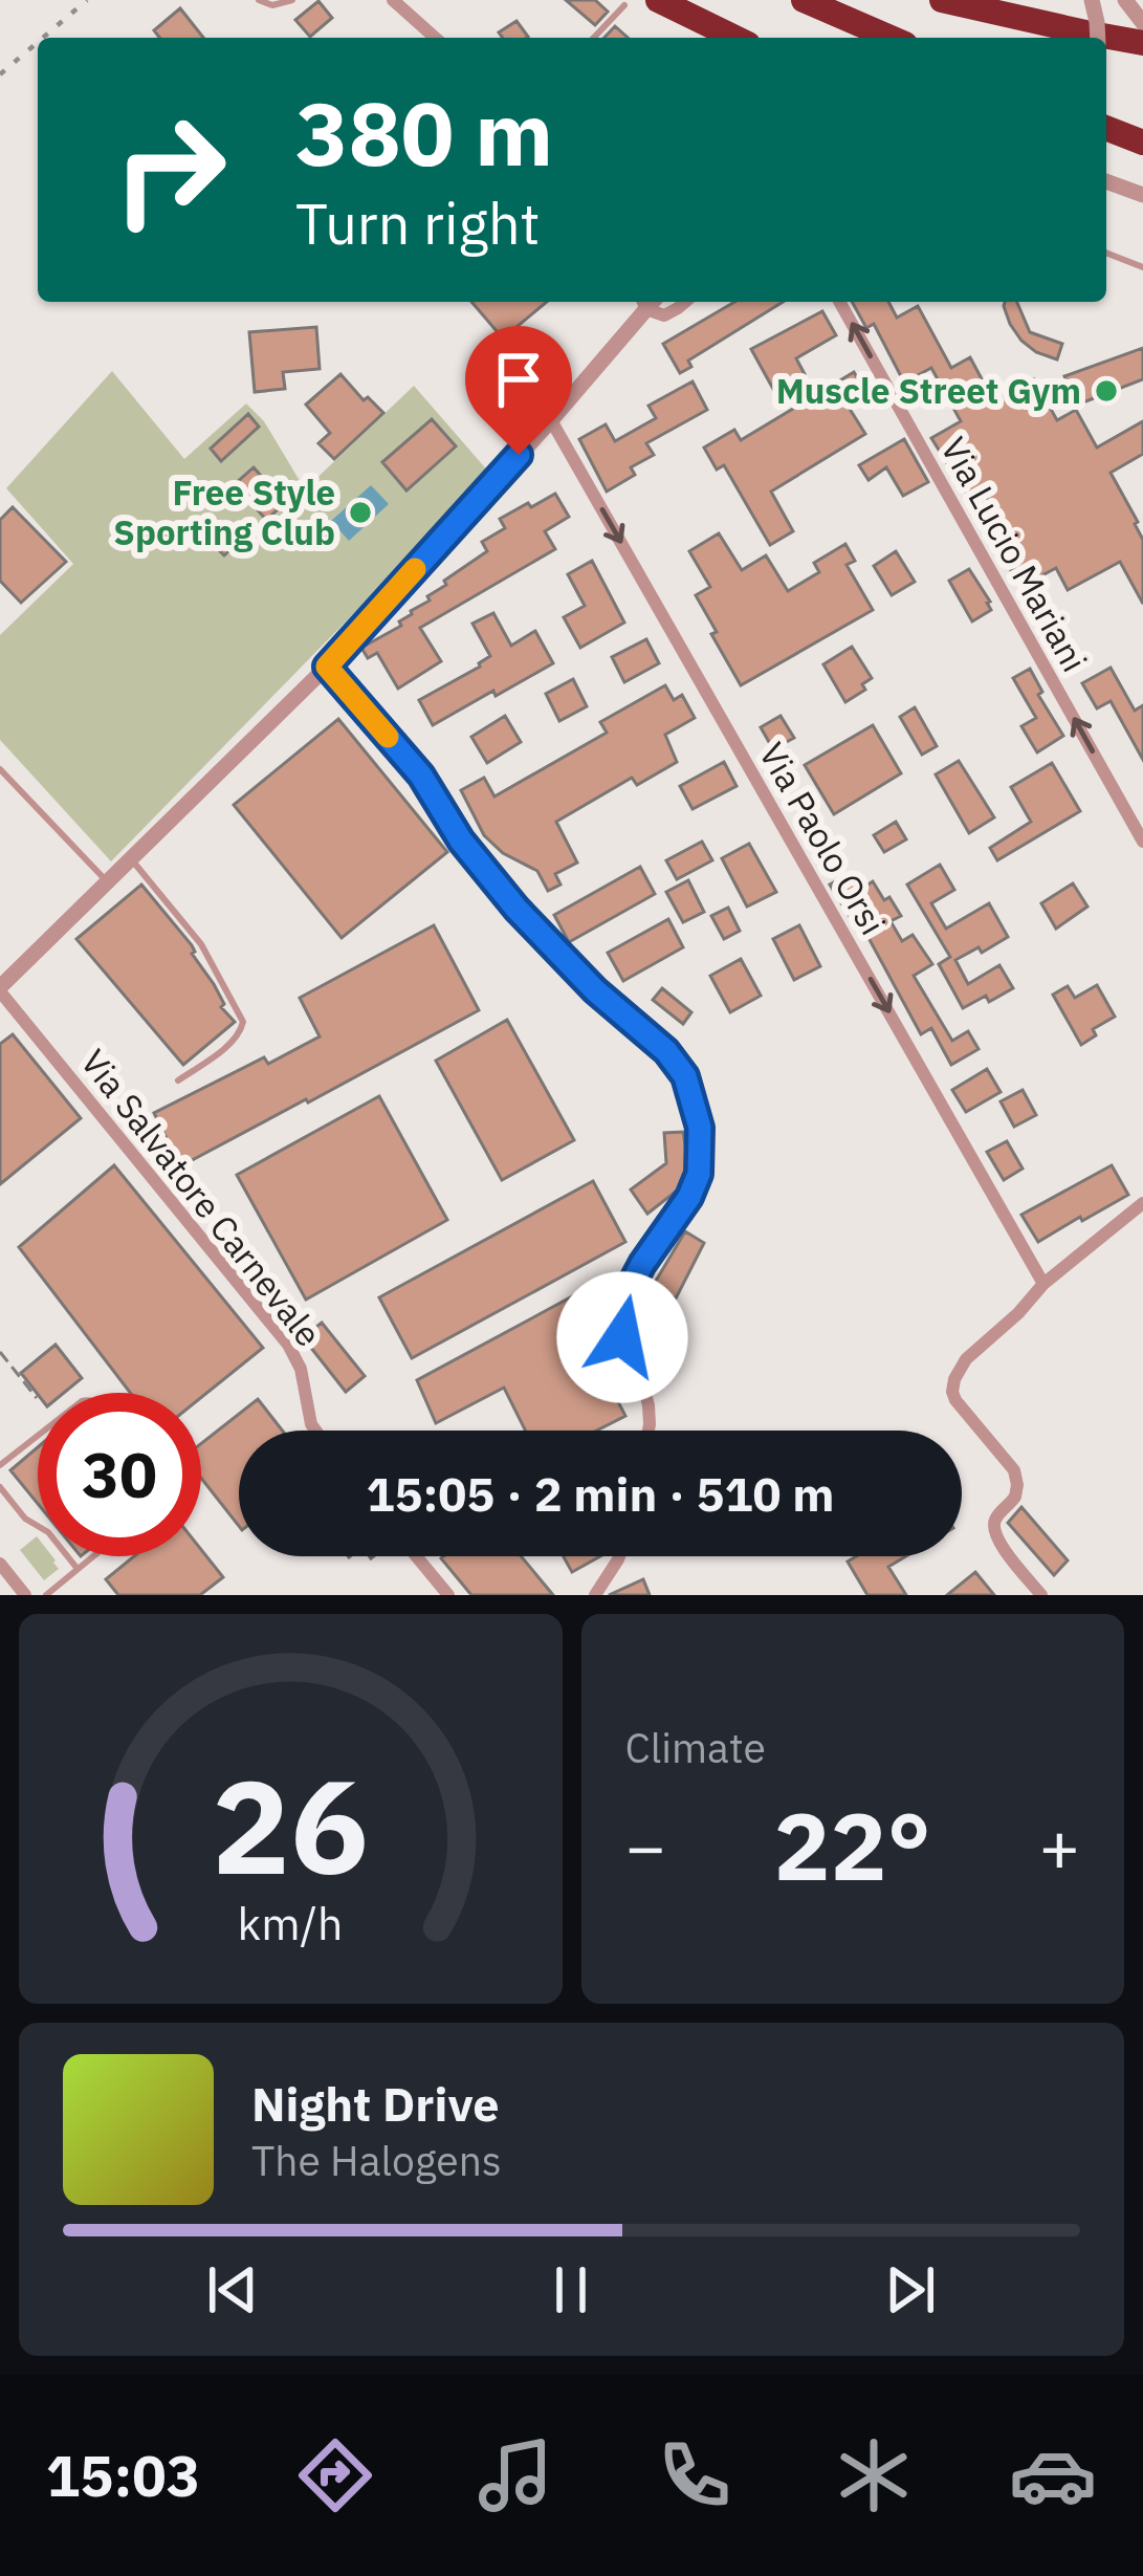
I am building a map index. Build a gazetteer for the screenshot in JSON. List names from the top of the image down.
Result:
{
  "streets": {
    "street": ["Via Lucio Mariani", "Via Paolo Orsi", "Via Salvatore Carnevale"]
  },
  "one_way": ["Via Lucio Mariani", "Via Paolo Orsi"],
  "places": ["Muscle Street Gym", "Free Style Sporting Club"],
  "page": {
    "turn": ["380 m", "Turn right"],
    "limit": "30",
    "trip": "15:05 · 2 min · 510 m",
    "tile": "Climate",
    "heat": ["−", "22°", "+"],
    "song": ["Night Drive", "The Halogens"],
    "tabs": "15:03",
    "gauge": ["26", "km/h"]
  }
}
